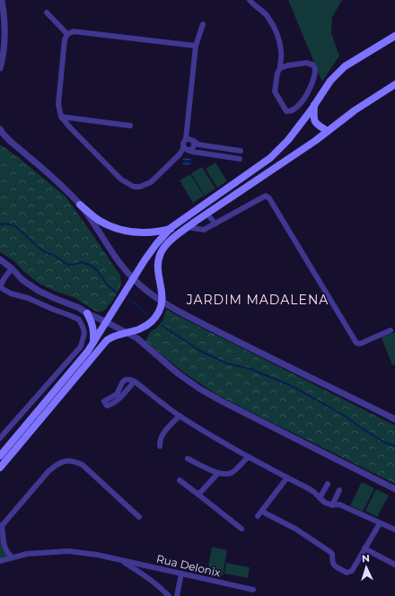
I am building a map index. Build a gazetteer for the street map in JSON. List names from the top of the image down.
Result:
{
  "streets": {
    "street": ["Rua Delonix"]
  },
  "districts": ["JARDIM MADALENA"],
  "north": "top"
}
